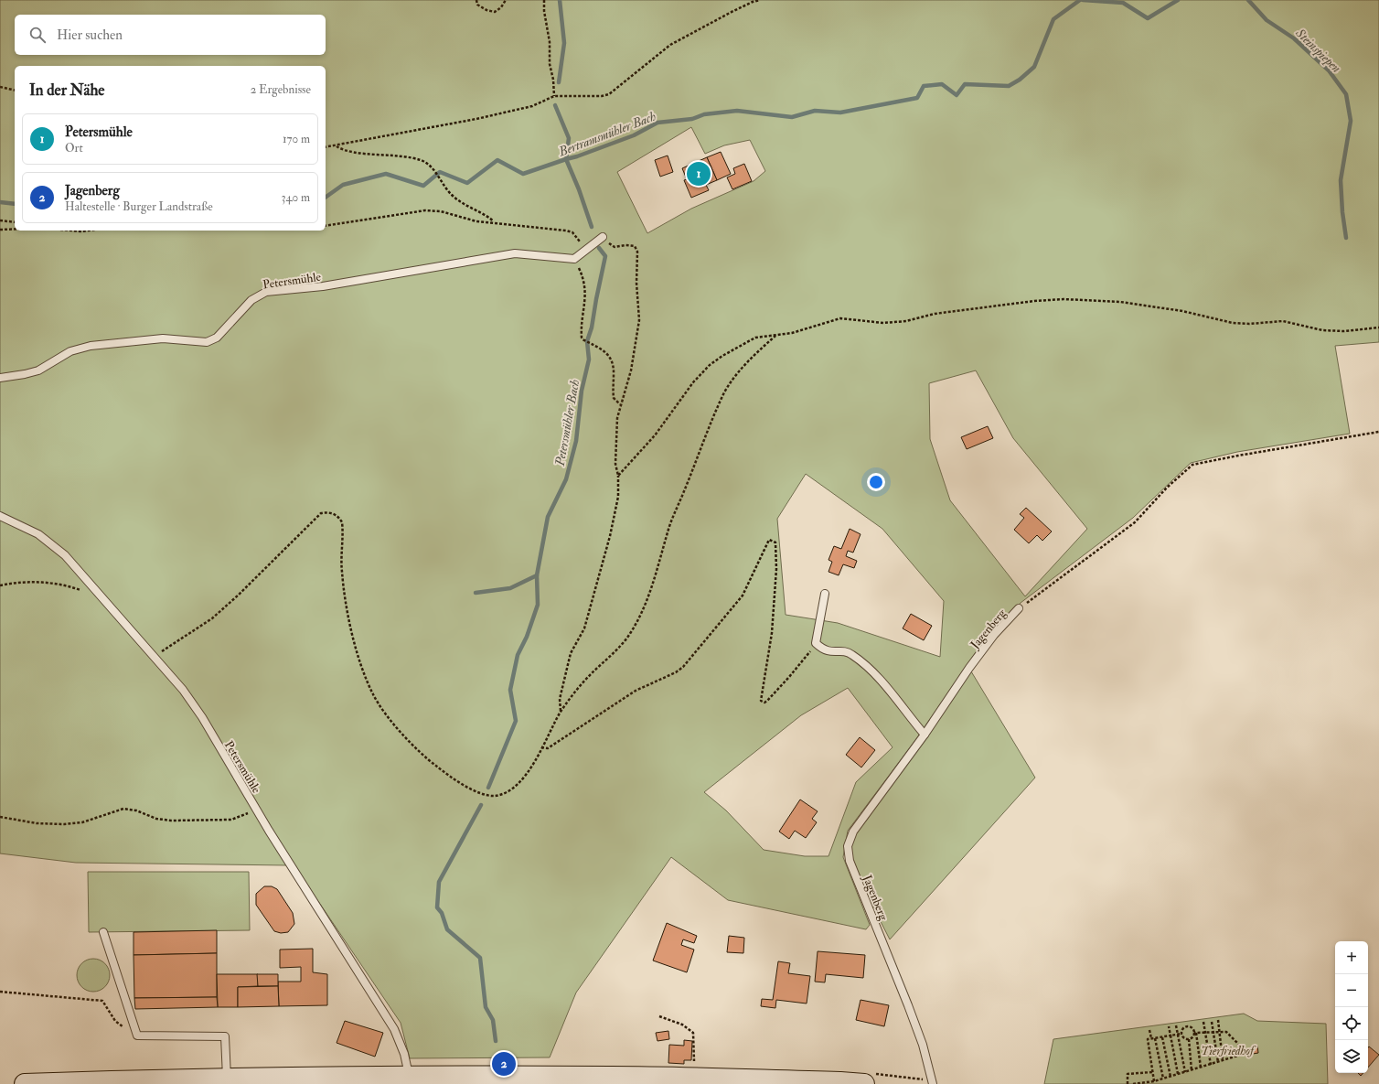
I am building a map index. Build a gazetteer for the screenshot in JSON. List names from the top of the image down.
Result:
{
  "streets": {
    "lane": ["Petersmühle", "Jagenberg"]
  },
  "water": ["Steinspiepen", "Bertramsmühler Bach", "Petersmühler Bach"],
  "parks": ["Tierfriedhof"],
  "page": {
    "search": "Hier suchen",
    "heading": ["In der Nähe", "2 Ergebnisse"],
    "list": [
      {
        "mark": "1",
        "name": "Petersmühle",
        "note": "Ort",
        "value": "170 m"
      },
      {
        "mark": "2",
        "name": "Jagenberg",
        "note": "Haltestelle · Burger Landstraße",
        "value": "340 m"
      }
    ],
    "pins": ["1", "2"],
    "map_buttons": ["+", "−"]
  }
}
